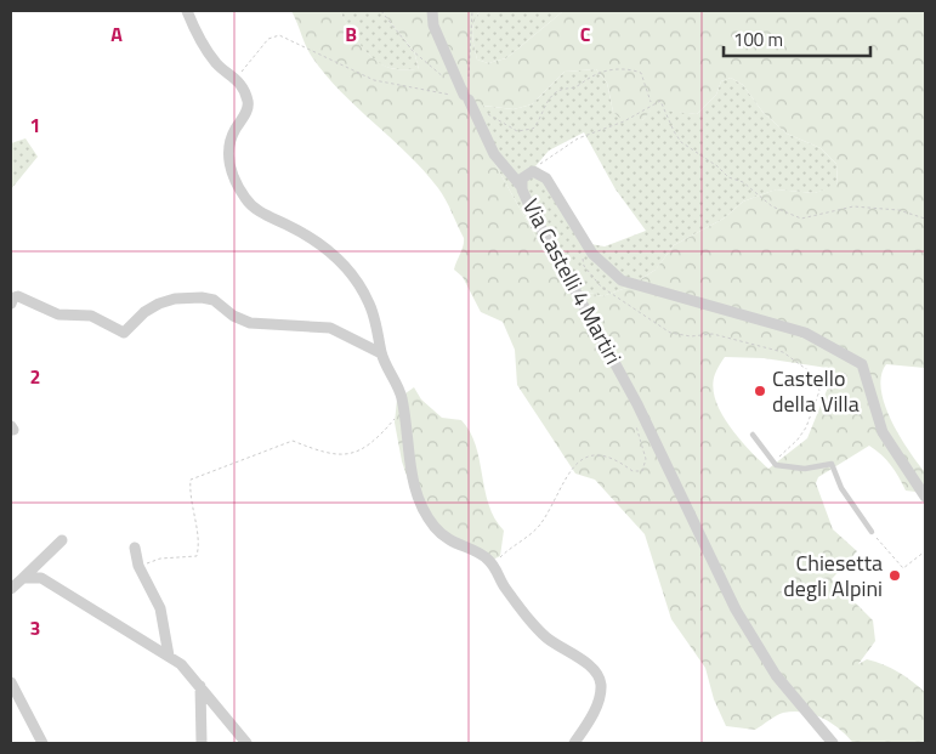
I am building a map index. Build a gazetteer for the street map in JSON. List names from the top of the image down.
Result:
{
  "streets": {
    "street": ["Via Castelli 4 Martiri"]
  },
  "places": ["Castello della Villa", "Chiesetta degli Alpini"],
  "scale_bar": "100 m",
  "grid": {
    "columns": ["A", "B", "C"],
    "rows": ["1", "2", "3"]
  }
}
